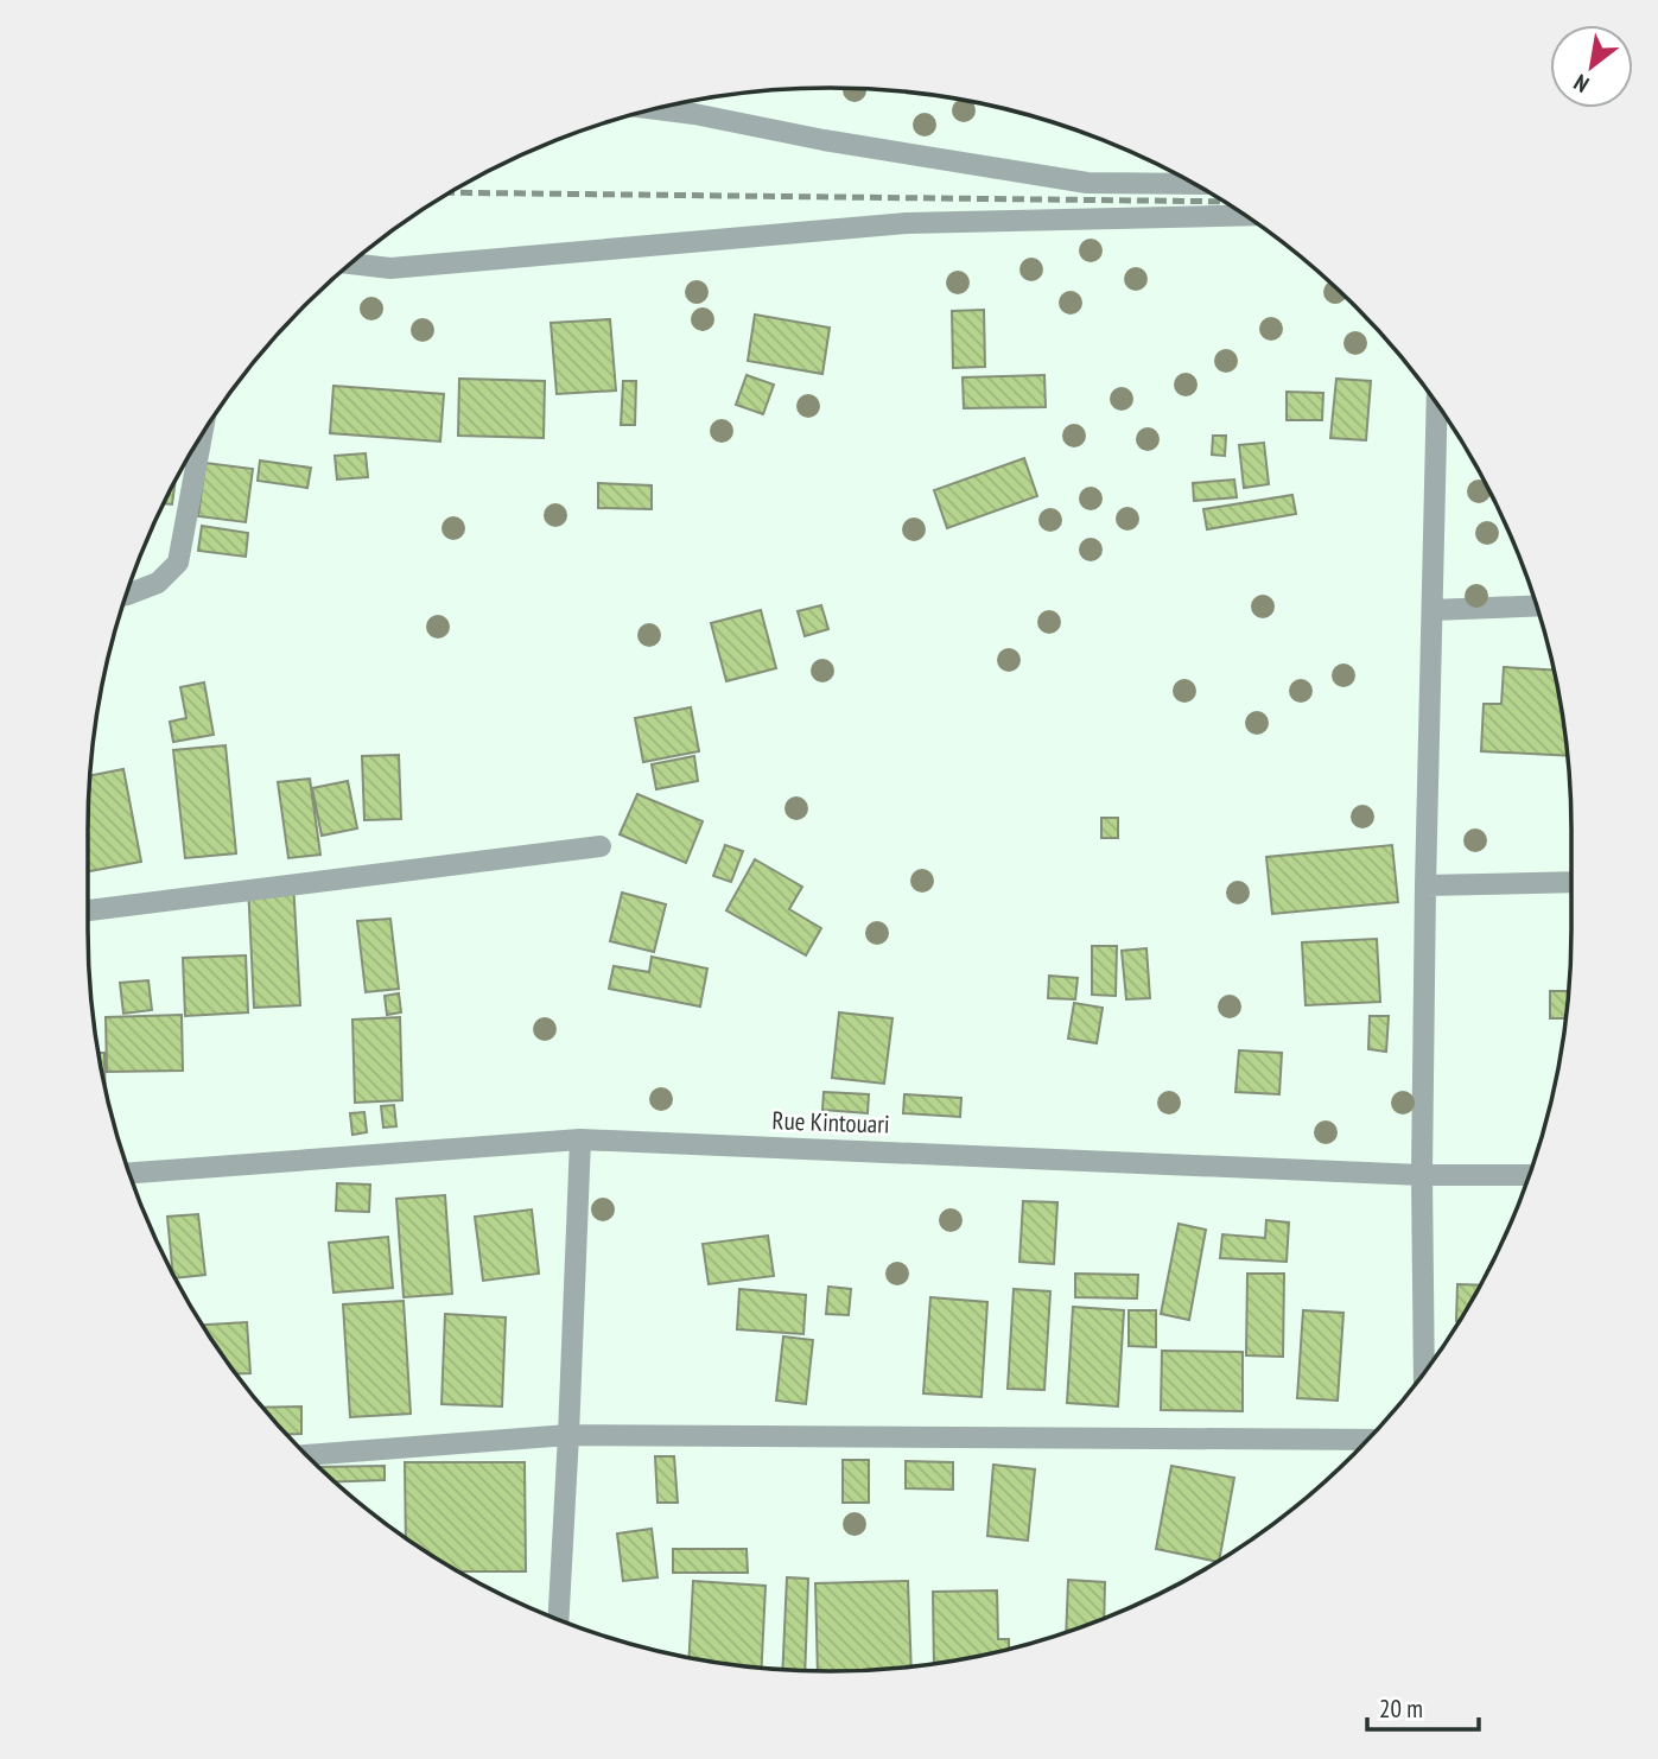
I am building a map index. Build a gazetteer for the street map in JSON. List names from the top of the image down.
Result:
{
  "streets": {
    "street": ["Rue Kintouari"]
  },
  "scale_bar": "20 m",
  "north": "bottom left"
}
